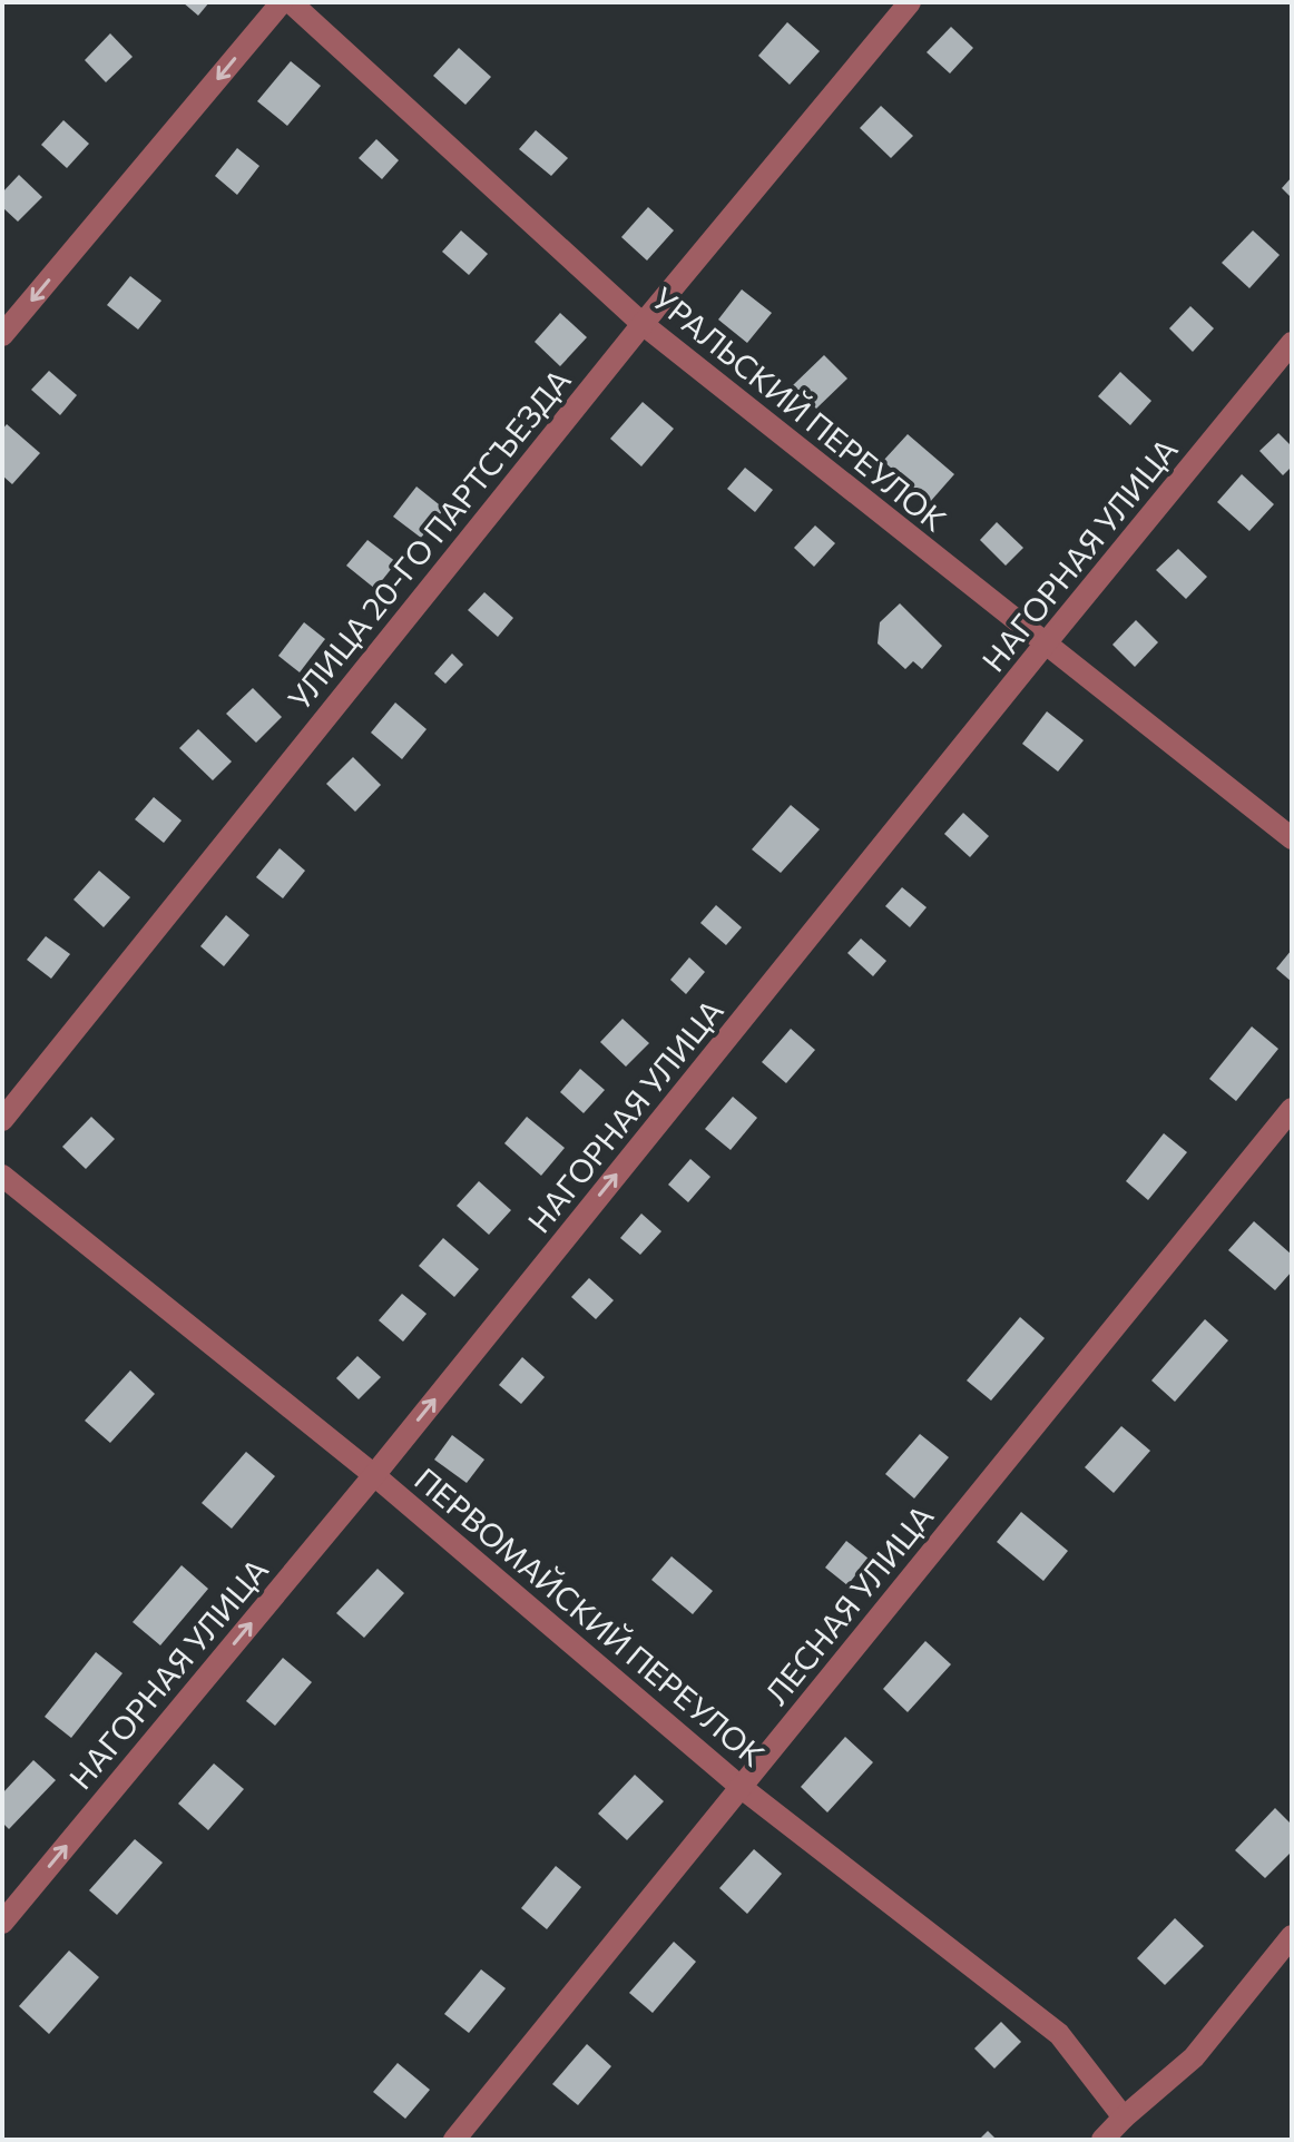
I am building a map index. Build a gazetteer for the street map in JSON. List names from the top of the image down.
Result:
{
  "streets": {
    "street": [
      "УРАЛЬСКИЙ ПЕРЕУЛОК",
      "УЛИЦА 20-ГО ПАРТСЪЕЗДА",
      "НАГОРНАЯ УЛИЦА",
      "ЛЕСНАЯ УЛИЦА",
      "ПЕРВОМАЙСКИЙ ПЕРЕУЛОК"
    ]
  },
  "crossings": [
    ["УРАЛЬСКИЙ ПЕРЕУЛОК", "УЛИЦА 20-ГО ПАРТСЪЕЗДА"],
    ["УРАЛЬСКИЙ ПЕРЕУЛОК", "НАГОРНАЯ УЛИЦА"],
    ["НАГОРНАЯ УЛИЦА", "ПЕРВОМАЙСКИЙ ПЕРЕУЛОК"],
    ["ЛЕСНАЯ УЛИЦА", "ПЕРВОМАЙСКИЙ ПЕРЕУЛОК"]
  ],
  "one_way": ["НАГОРНАЯ УЛИЦА"]
}
